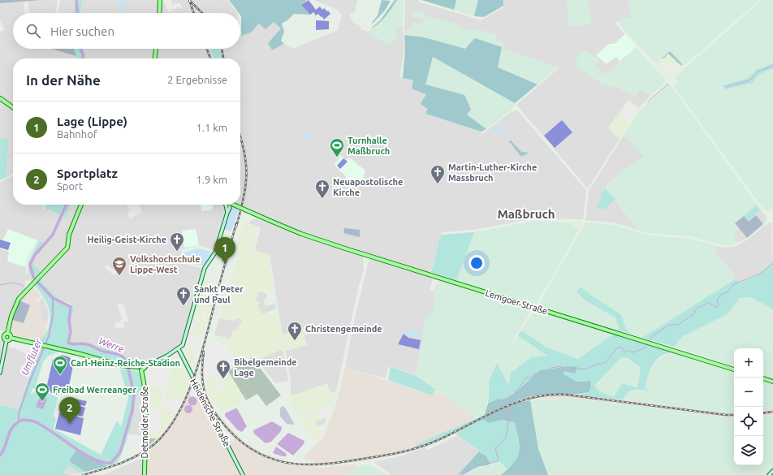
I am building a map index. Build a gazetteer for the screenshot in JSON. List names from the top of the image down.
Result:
{
  "streets": {
    "main road": ["Lemgoer Straße", "Heidensche Straße", "Detmolder Straße"]
  },
  "districts": ["Maßbruch"],
  "water": ["Werre", "Umfluter"],
  "places": {
    "sports": ["Turnhalle Maßbruch", "Carl-Heinz-Reiche-Stadion", "Freibad Werreanger"],
    "church": [
      "Martin-Luther-Kirche Massbruch",
      "Neuapostolische Kirche",
      "Heilig-Geist-Kirche",
      "Sankt Peter und Paul",
      "Christengemeinde",
      "Bibelgemeinde Lage"
    ],
    "school or university": ["Volkshochschule Lippe-West"]
  },
  "page": {
    "search": "Hier suchen",
    "heading": ["In der Nähe", "2 Ergebnisse"],
    "list": [
      {
        "mark": "1",
        "name": "Lage (Lippe)",
        "note": "Bahnhof",
        "value": "1.1 km"
      },
      {
        "mark": "2",
        "name": "Sportplatz",
        "note": "Sport",
        "value": "1.9 km"
      }
    ],
    "pins": ["1", "2"],
    "map_buttons": ["+", "−"]
  }
}
